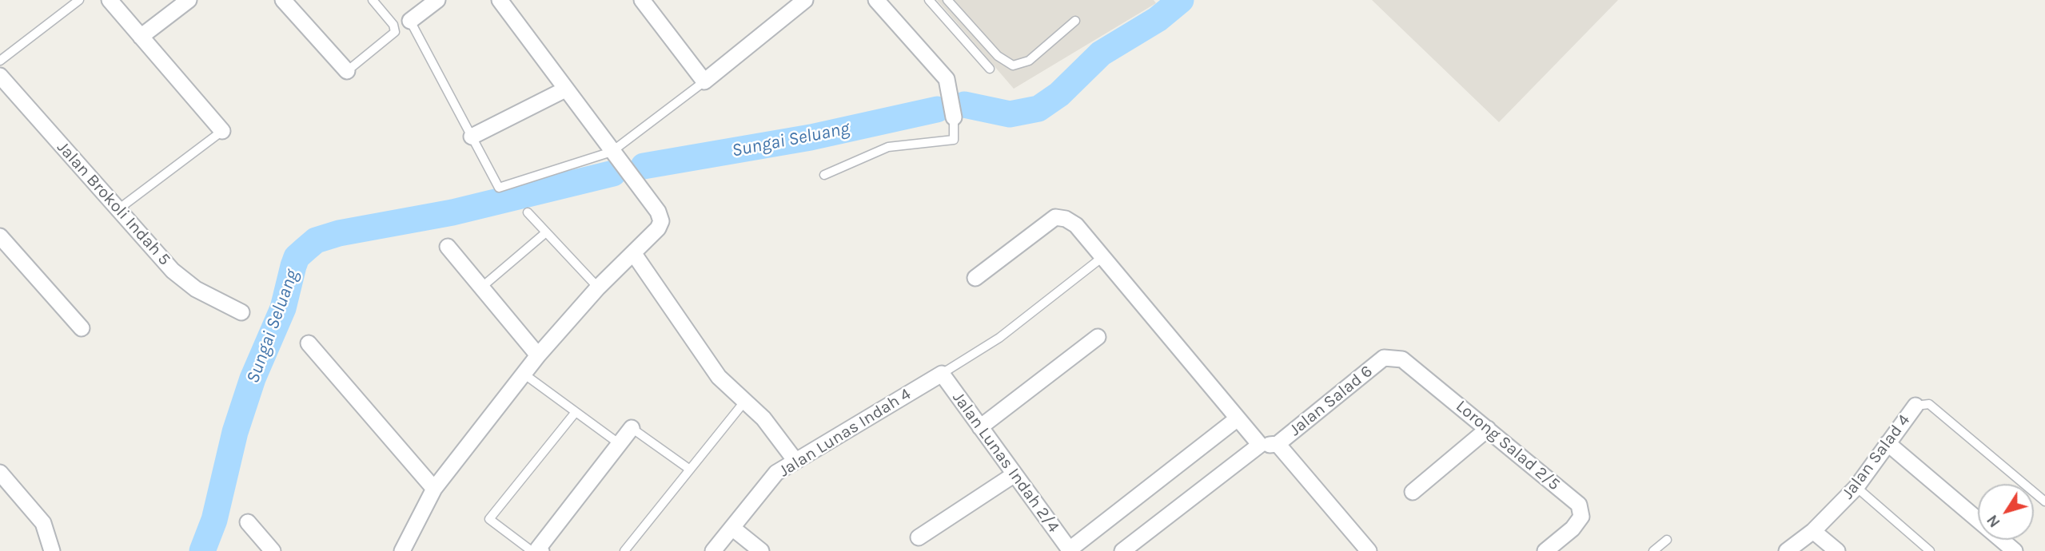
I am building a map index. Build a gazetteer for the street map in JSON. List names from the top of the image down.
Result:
{
  "streets": {
    "street": [
      "Jalan Brokoli Indah 5",
      "Jalan Salad 6",
      "Jalan Lunas Indah 4",
      "Lorong Salad 2/5",
      "Jalan Salad 4",
      "Jalan Lunas Indah 2/4"
    ]
  },
  "crossings": [
    ["Jalan Salad 6", "Lorong Salad 2/5"],
    ["Jalan Lunas Indah 4", "Jalan Lunas Indah 2/4"]
  ],
  "water": ["Sungai Seluang"],
  "north": "bottom left"
}
